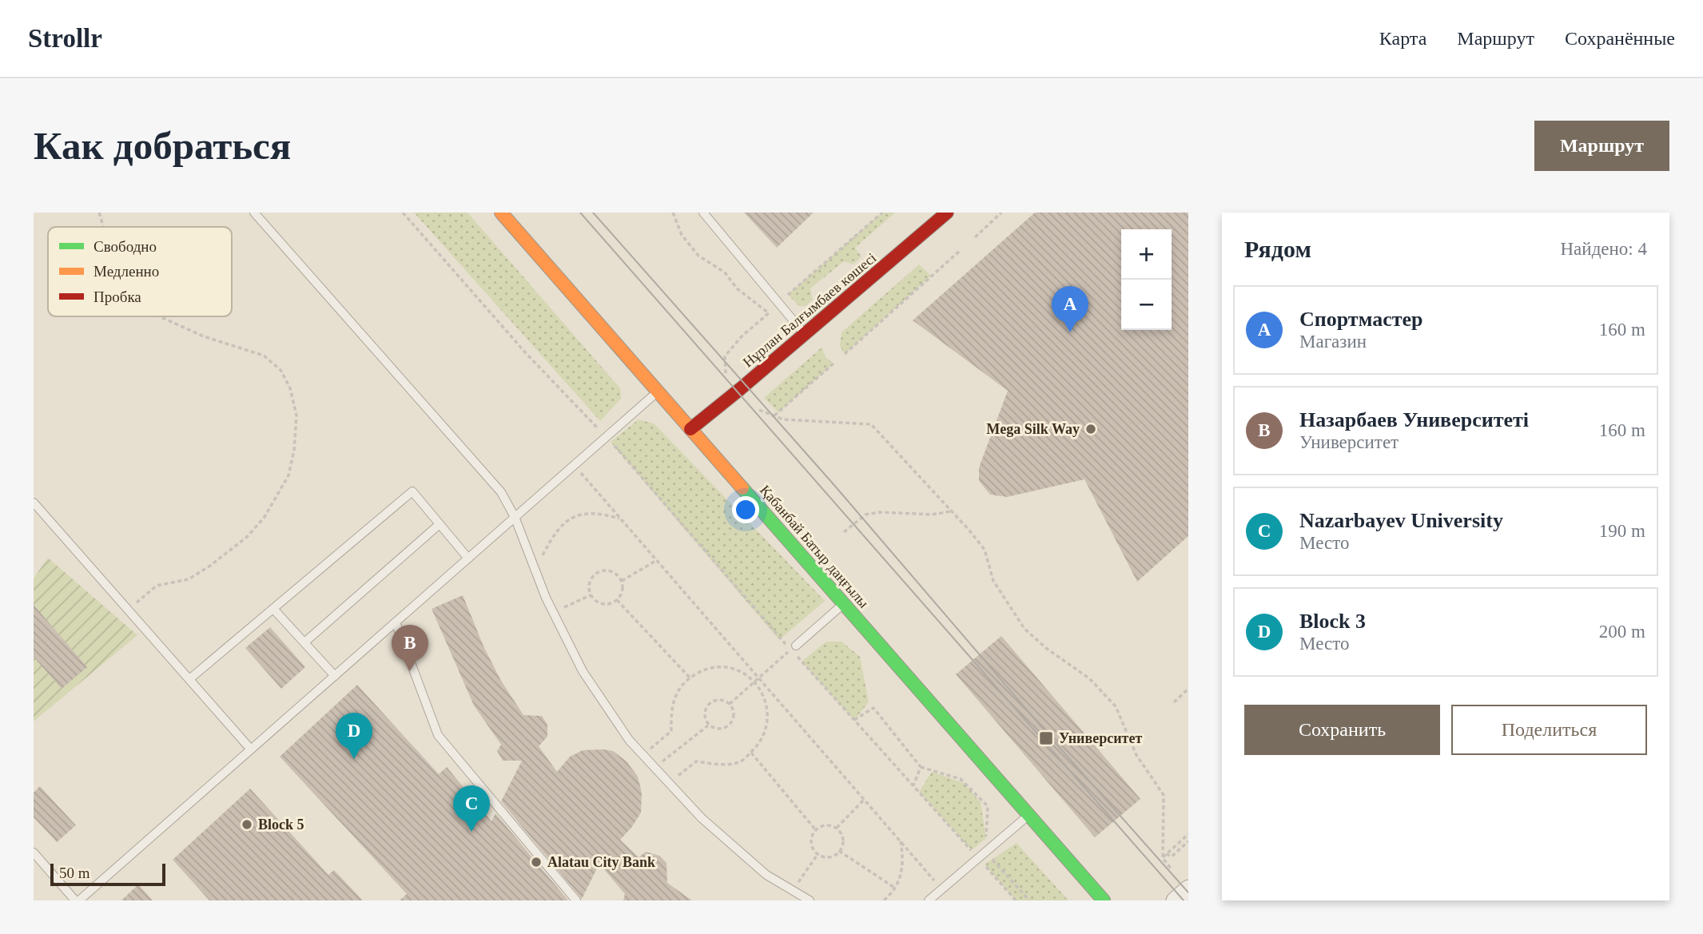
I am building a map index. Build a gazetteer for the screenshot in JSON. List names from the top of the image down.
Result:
{
  "streets": {
    "main road": ["Нұрлан Балғымбаев көшесі", "Қабанбай Батыр даңғылы"]
  },
  "crossings": [
    ["Нұрлан Балғымбаев көшесі", "Қабанбай Батыр даңғылы"]
  ],
  "places": {
    "other": ["Mega Silk Way", "Block 5", "Alatau City Bank"],
    "transit": ["Университет"]
  },
  "legend": ["Свободно", "Медленно", "Пробка"],
  "scale_bar": "50 m",
  "page": {
    "header": "Strollr",
    "nav": ["Карта", "Маршрут", "Сохранённые"],
    "buttons": [
      "Маршрут",
      ["Сохранить", "Поделиться"]
    ],
    "title": "Как добраться",
    "heading": ["Рядом", "Найдено: 4"],
    "map_buttons": ["+", "−"],
    "list": [
      {
        "mark": "A",
        "name": "Спортмастер",
        "note": "Магазин",
        "value": "160 m"
      },
      {
        "mark": "B",
        "name": "Назарбаев Университеті",
        "note": "Университет",
        "value": "160 m"
      },
      {
        "mark": "C",
        "name": "Nazarbayev University",
        "note": "Место",
        "value": "190 m"
      },
      {
        "mark": "D",
        "name": "Block 3",
        "note": "Место",
        "value": "200 m"
      }
    ],
    "pins": [
      "A",
      "B",
      "D",
      "C"
    ],
    "scale": "50 m"
  }
}
